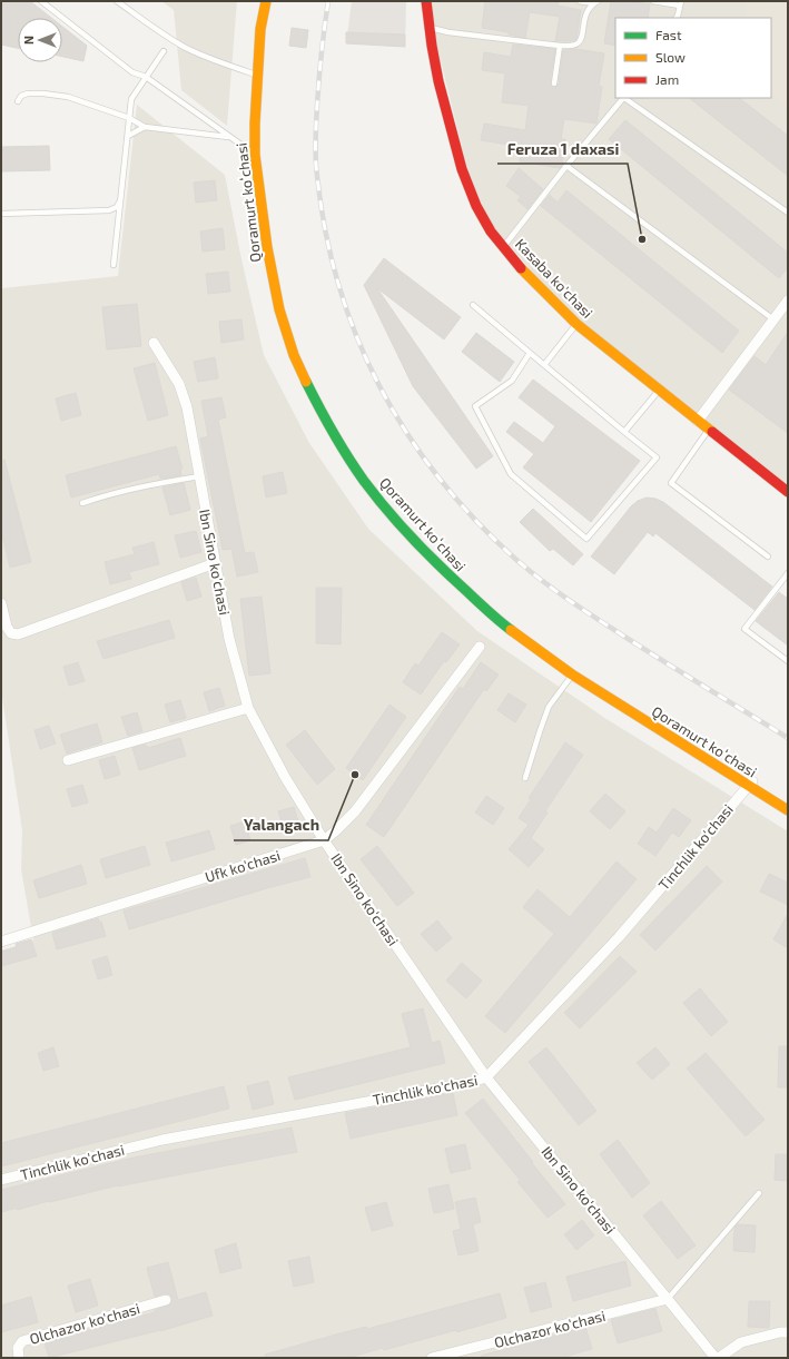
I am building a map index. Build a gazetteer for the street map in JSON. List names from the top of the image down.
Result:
{
  "streets": {
    "main road": ["Qoramurt koʻchasi", "Kasaba ko'chasi"],
    "street": [
      "Ibn Sino ko'chasi",
      "Tinchlik ko'chasi",
      "Ufk ko'chasi",
      "Olchazor ko'chasi"
    ]
  },
  "crossings": [
    ["Qoramurt koʻchasi", "Tinchlik ko'chasi"],
    ["Ibn Sino ko'chasi", "Tinchlik ko'chasi"],
    ["Ibn Sino ko'chasi", "Ufk ko'chasi"],
    ["Ibn Sino ko'chasi", "Olchazor ko'chasi"]
  ],
  "places": ["Feruza 1 daxasi", "Yalangach"],
  "legend": ["Fast", "Slow", "Jam"],
  "north": "left"
}
